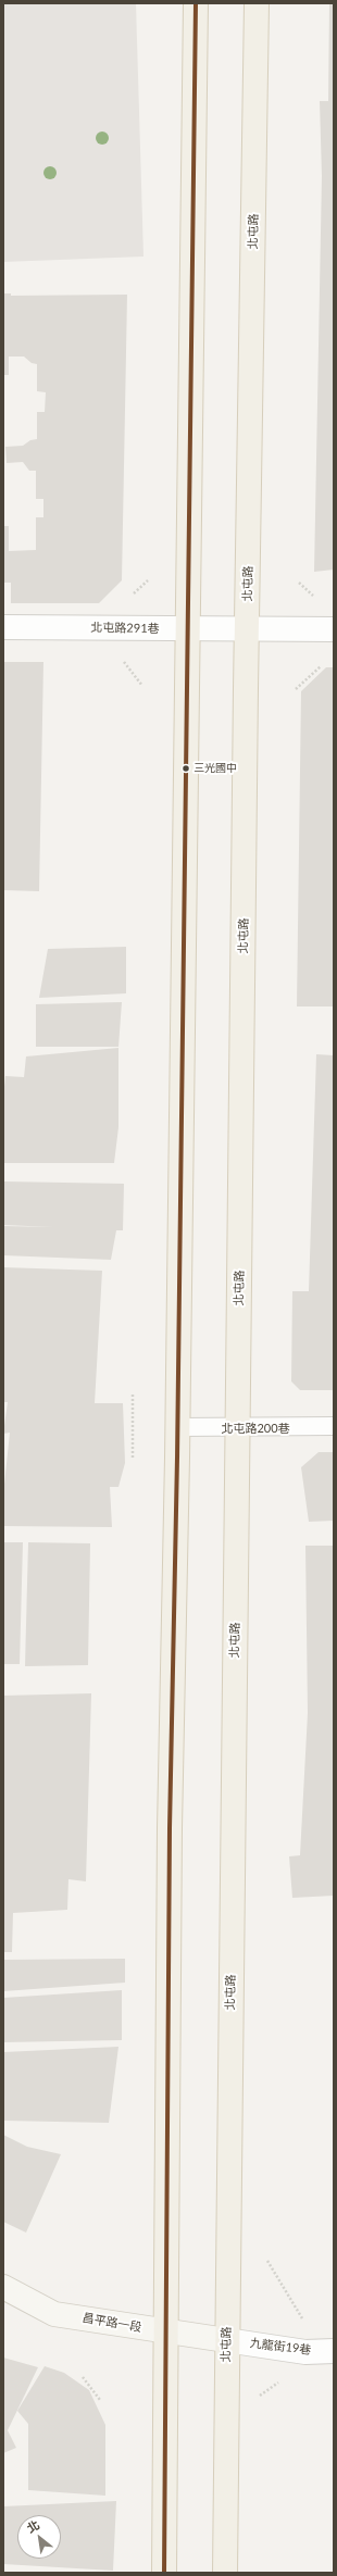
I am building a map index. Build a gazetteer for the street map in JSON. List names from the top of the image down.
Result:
{
  "streets": {
    "main road": ["北屯路"],
    "street": ["北屯路291巷", "昌平路一段", "九龍街19巷"],
    "lane": ["北屯路200巷"]
  },
  "crossings": [
    ["北屯路", "北屯路291巷"],
    ["北屯路", "北屯路200巷"],
    ["北屯路", "昌平路一段"],
    ["北屯路", "九龍街19巷"],
    ["昌平路一段", "九龍街19巷"]
  ],
  "places": ["三光國中"],
  "north": "top left"
}
